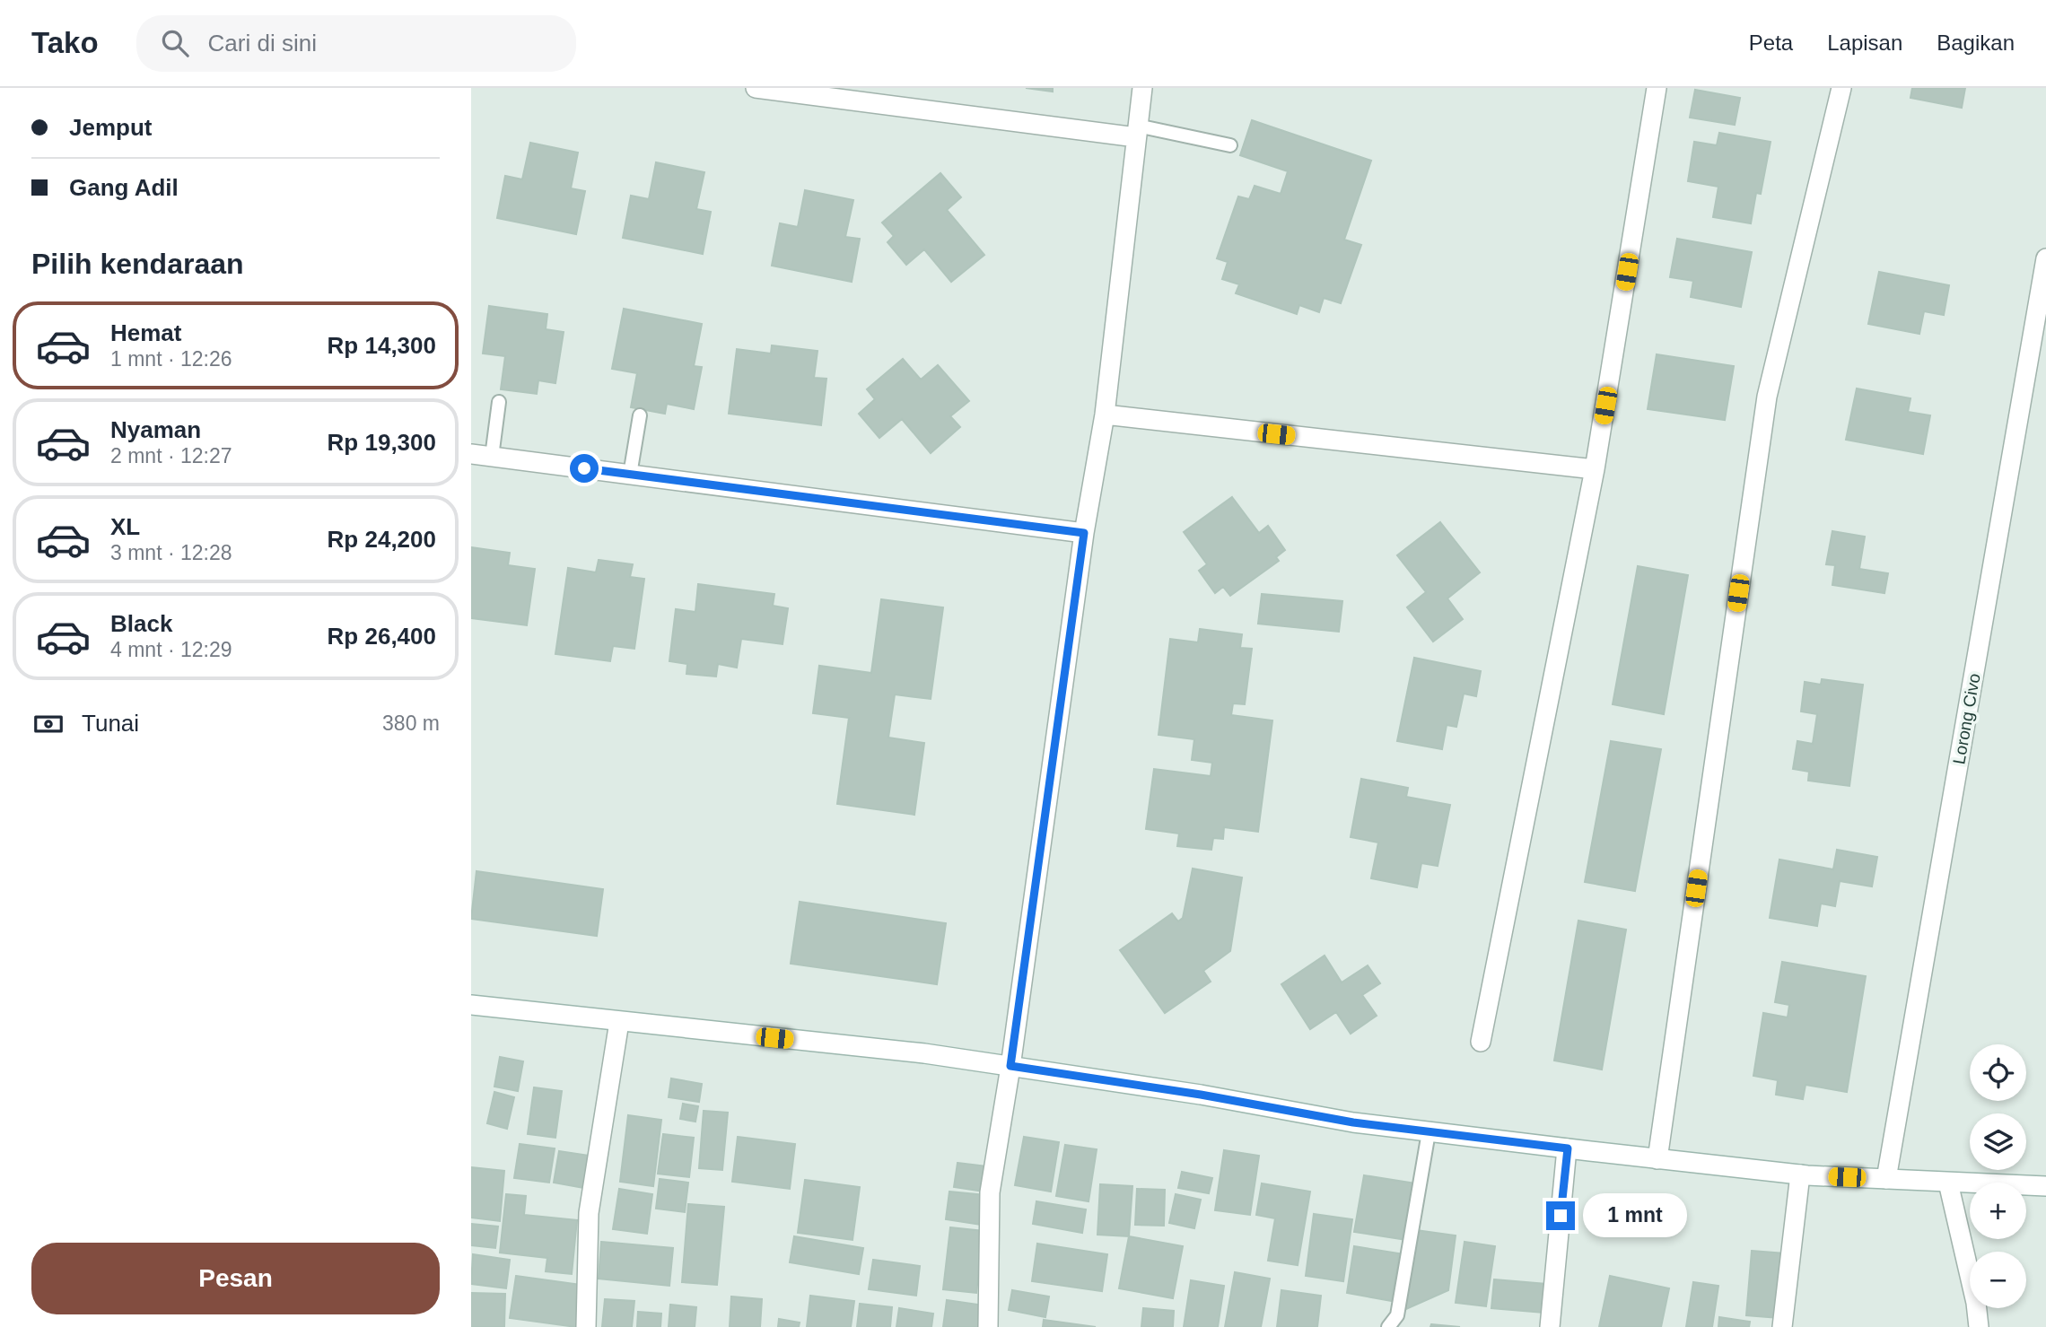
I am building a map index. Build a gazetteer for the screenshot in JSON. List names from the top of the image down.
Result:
{
  "streets": {
    "street": ["Lorong Civo"]
  },
  "page": {
    "header": "Tako",
    "search": "Cari di sini",
    "nav": ["Peta", "Lapisan", "Bagikan"],
    "banner": ["Jemput", "Gang Adil"],
    "heading": "Pilih kendaraan",
    "list": [
      {
        "name": "Hemat",
        "note": "1 mnt · 12:26",
        "value": "Rp 14,300"
      },
      {
        "name": "Nyaman",
        "note": "2 mnt · 12:27",
        "value": "Rp 19,300"
      },
      {
        "name": "XL",
        "note": "3 mnt · 12:28",
        "value": "Rp 24,200"
      },
      {
        "name": "Black",
        "note": "4 mnt · 12:29",
        "value": "Rp 26,400"
      }
    ],
    "pay": ["Tunai", "380 m"],
    "map_buttons": ["+", "−"],
    "bubble": "1 mnt",
    "buttons": "Pesan"
  }
}
